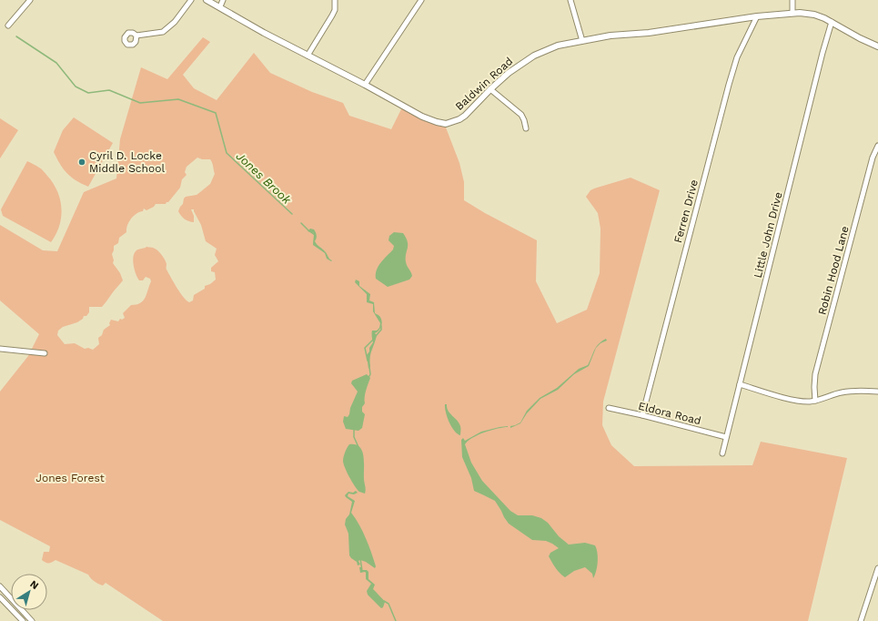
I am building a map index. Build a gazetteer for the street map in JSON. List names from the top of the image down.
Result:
{
  "streets": {
    "street": [
      "Baldwin Road",
      "Ferren Drive",
      "Little John Drive",
      "Robin Hood Lane",
      "Eldora Road"
    ]
  },
  "crossings": [
    ["Baldwin Road", "Ferren Drive"],
    ["Baldwin Road", "Little John Drive"],
    ["Ferren Drive", "Eldora Road"],
    ["Little John Drive", "Eldora Road"]
  ],
  "water": ["Jones Brook"],
  "parks": ["Jones Forest"],
  "places": ["Cyril D. Locke Middle School"],
  "north": "top right"
}
